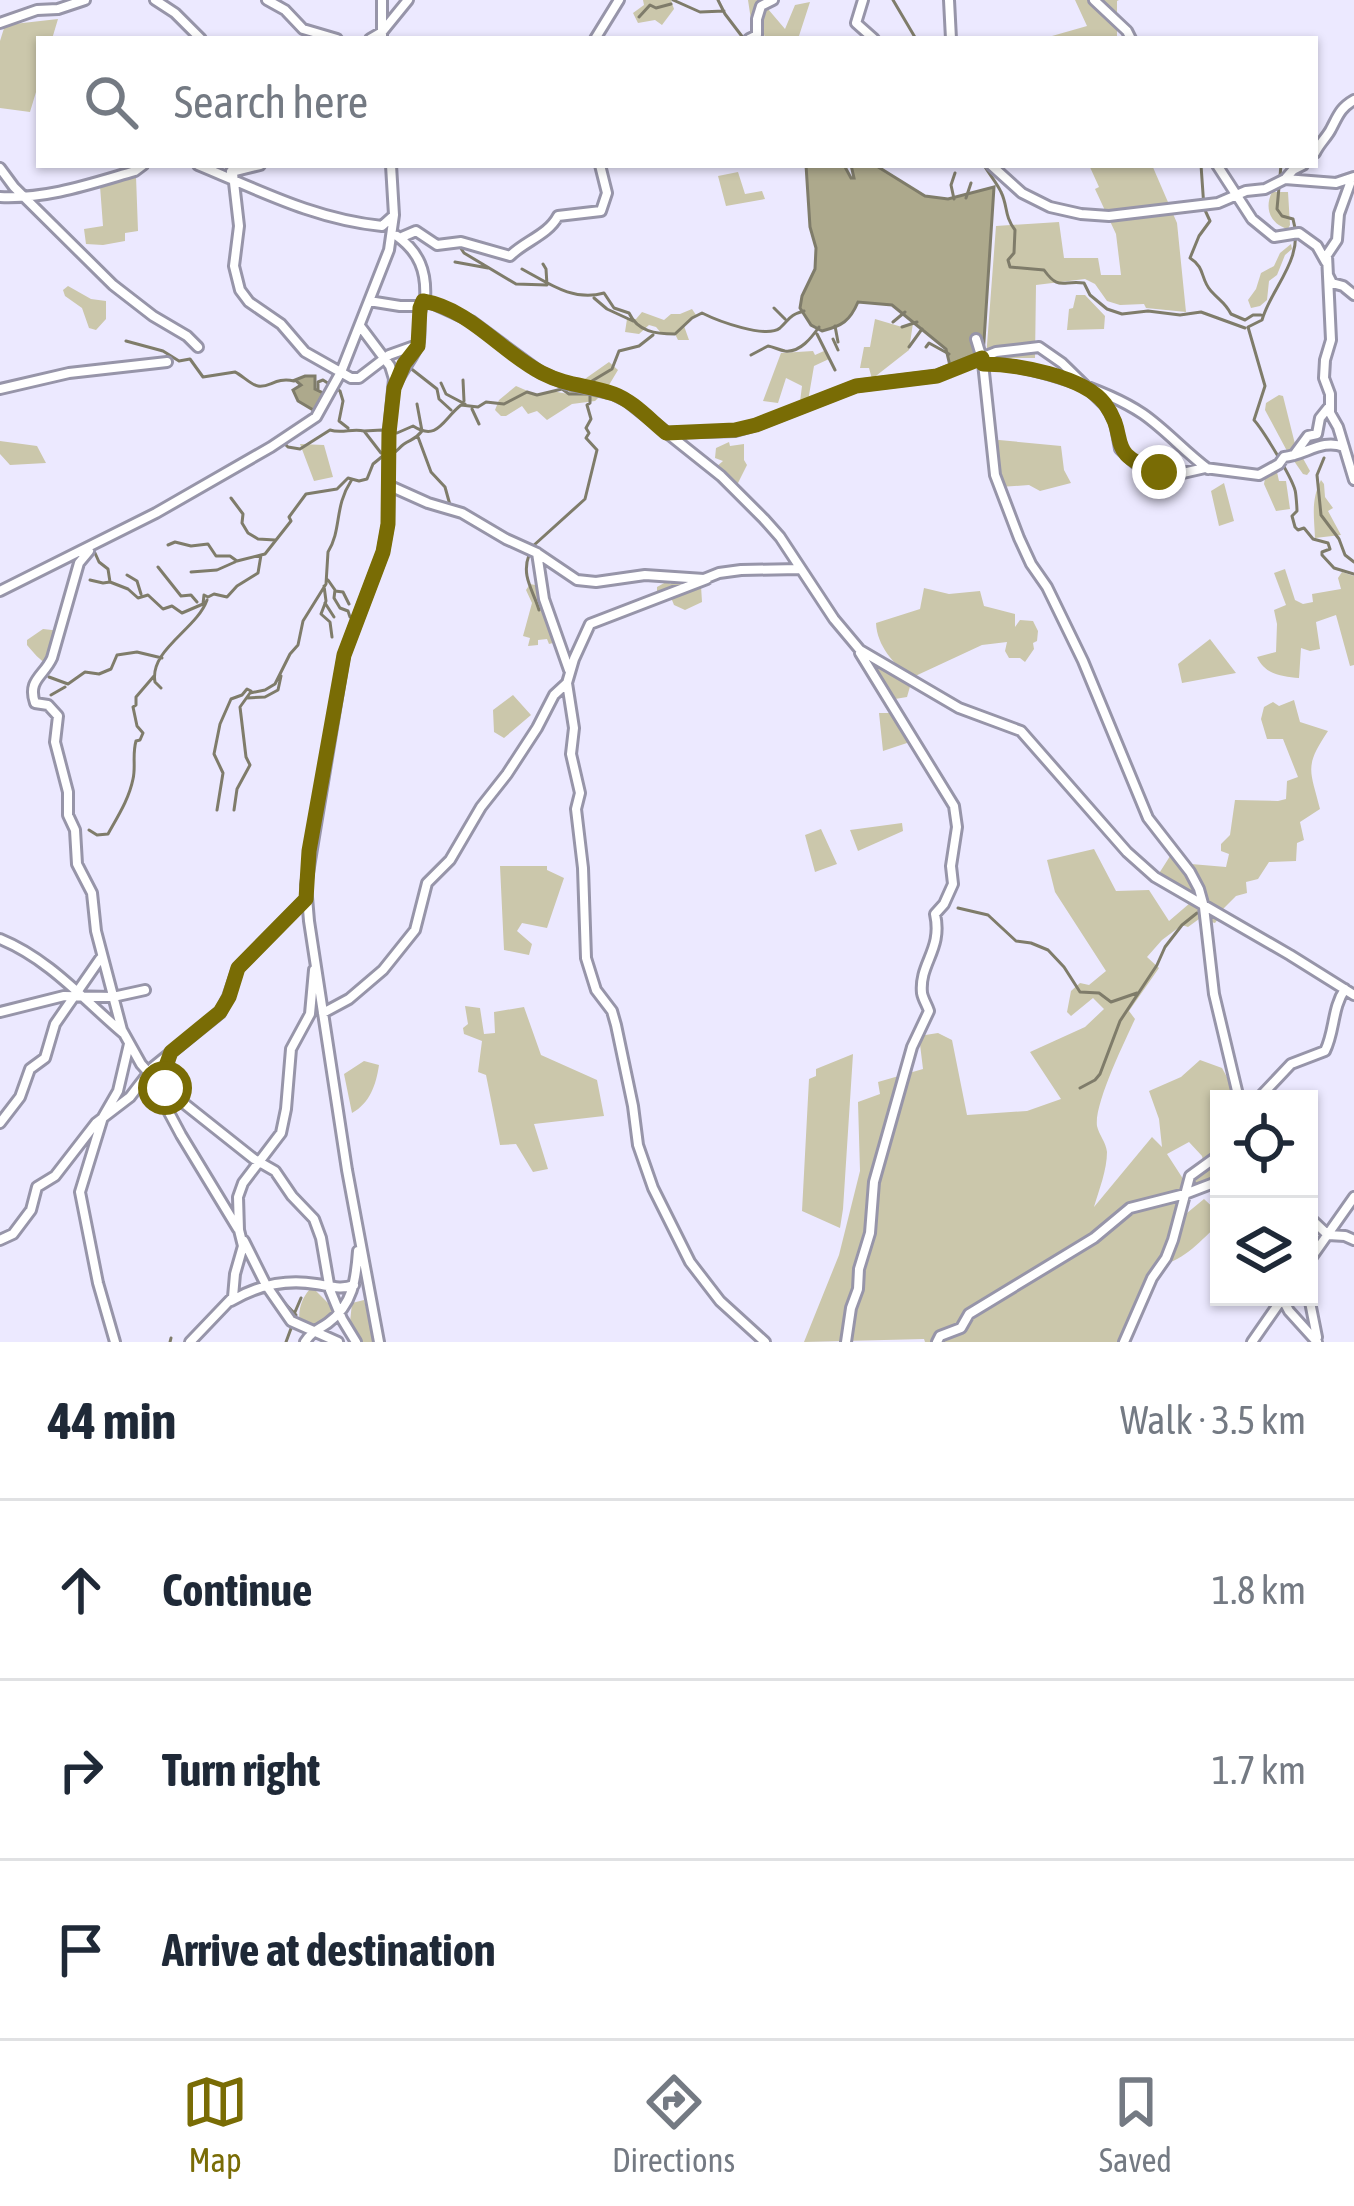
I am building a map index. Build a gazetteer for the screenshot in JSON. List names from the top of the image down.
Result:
{
  "page": {
    "search": "Search here",
    "heading": ["44 min", "Walk · 3.5 km"],
    "list": [
      ["Continue", "1.8 km"],
      ["Turn right", "1.7 km"],
      "Arrive at destination"
    ],
    "nav": ["Map", "Directions", "Saved"]
  }
}
